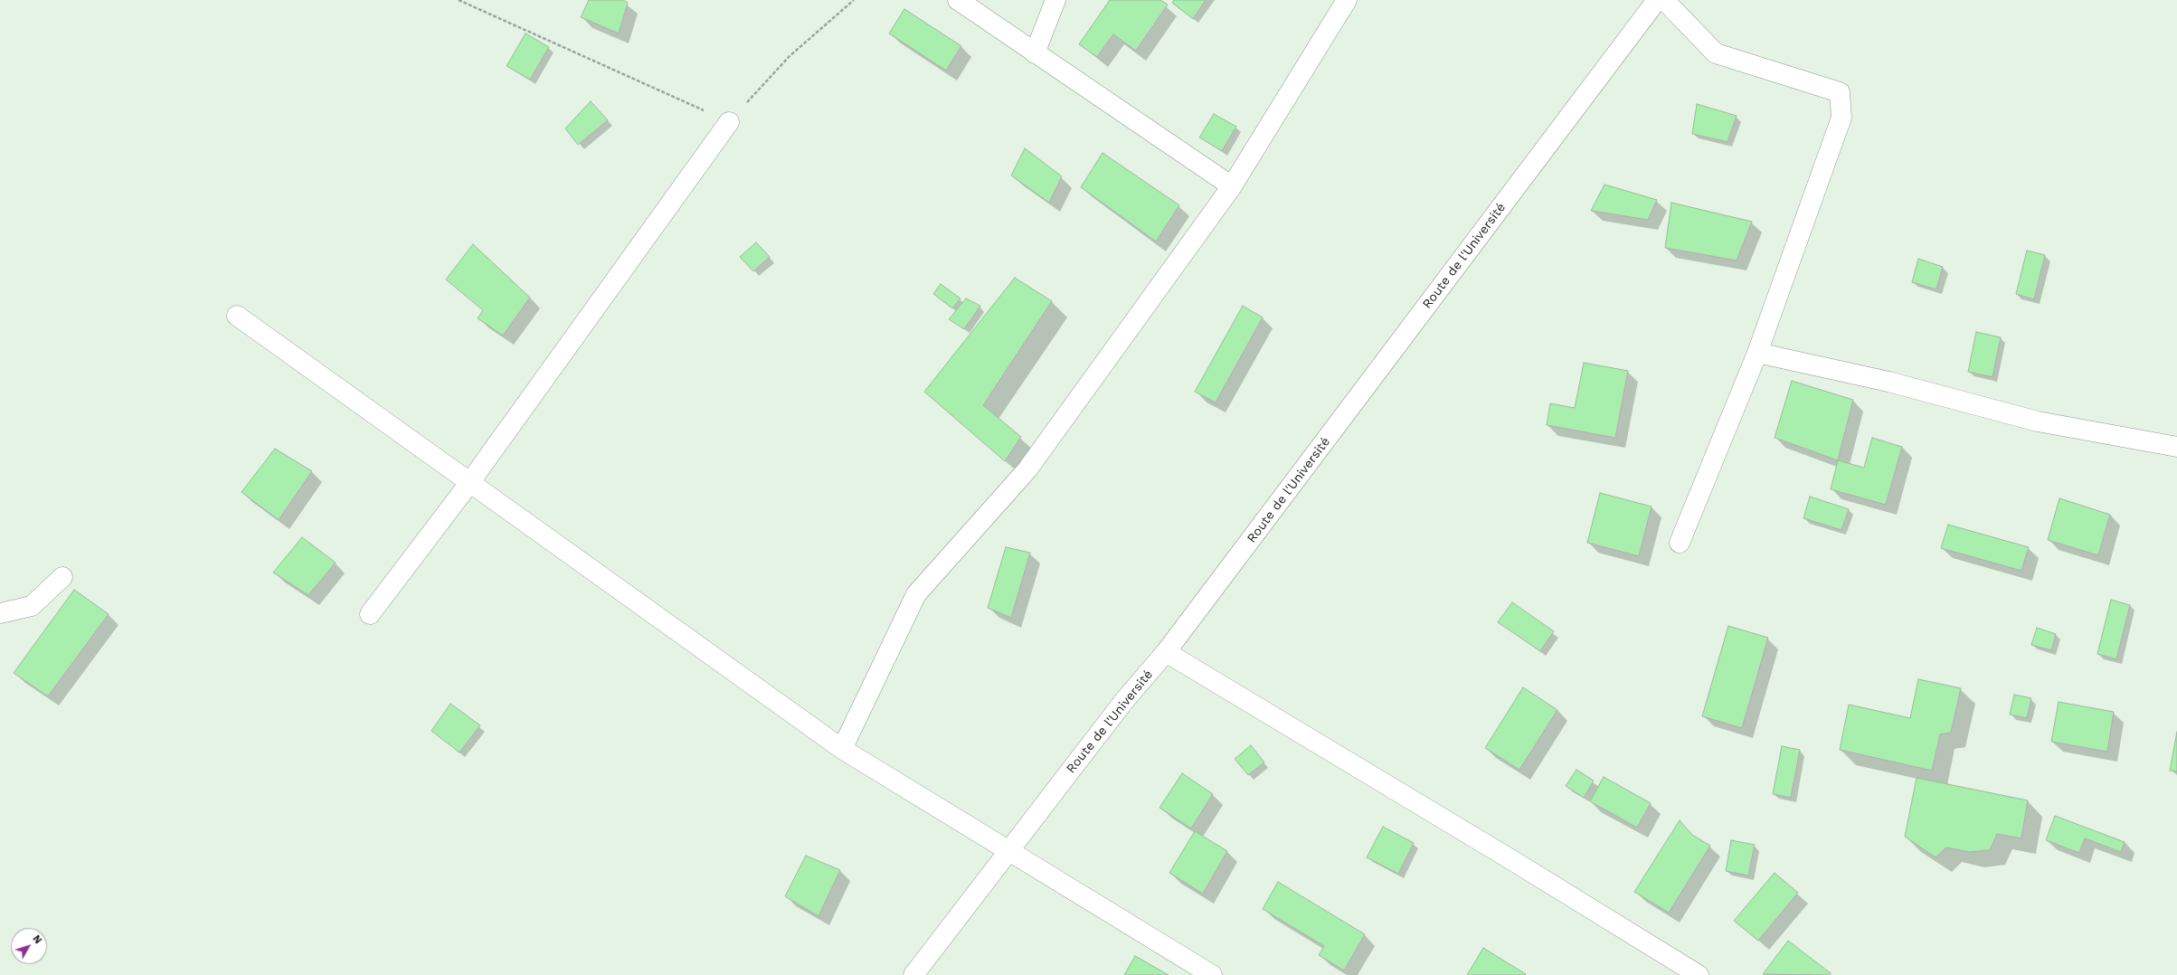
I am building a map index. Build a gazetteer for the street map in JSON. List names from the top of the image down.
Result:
{
  "streets": {
    "street": ["Route de l'Université"]
  },
  "north": "top right"
}
